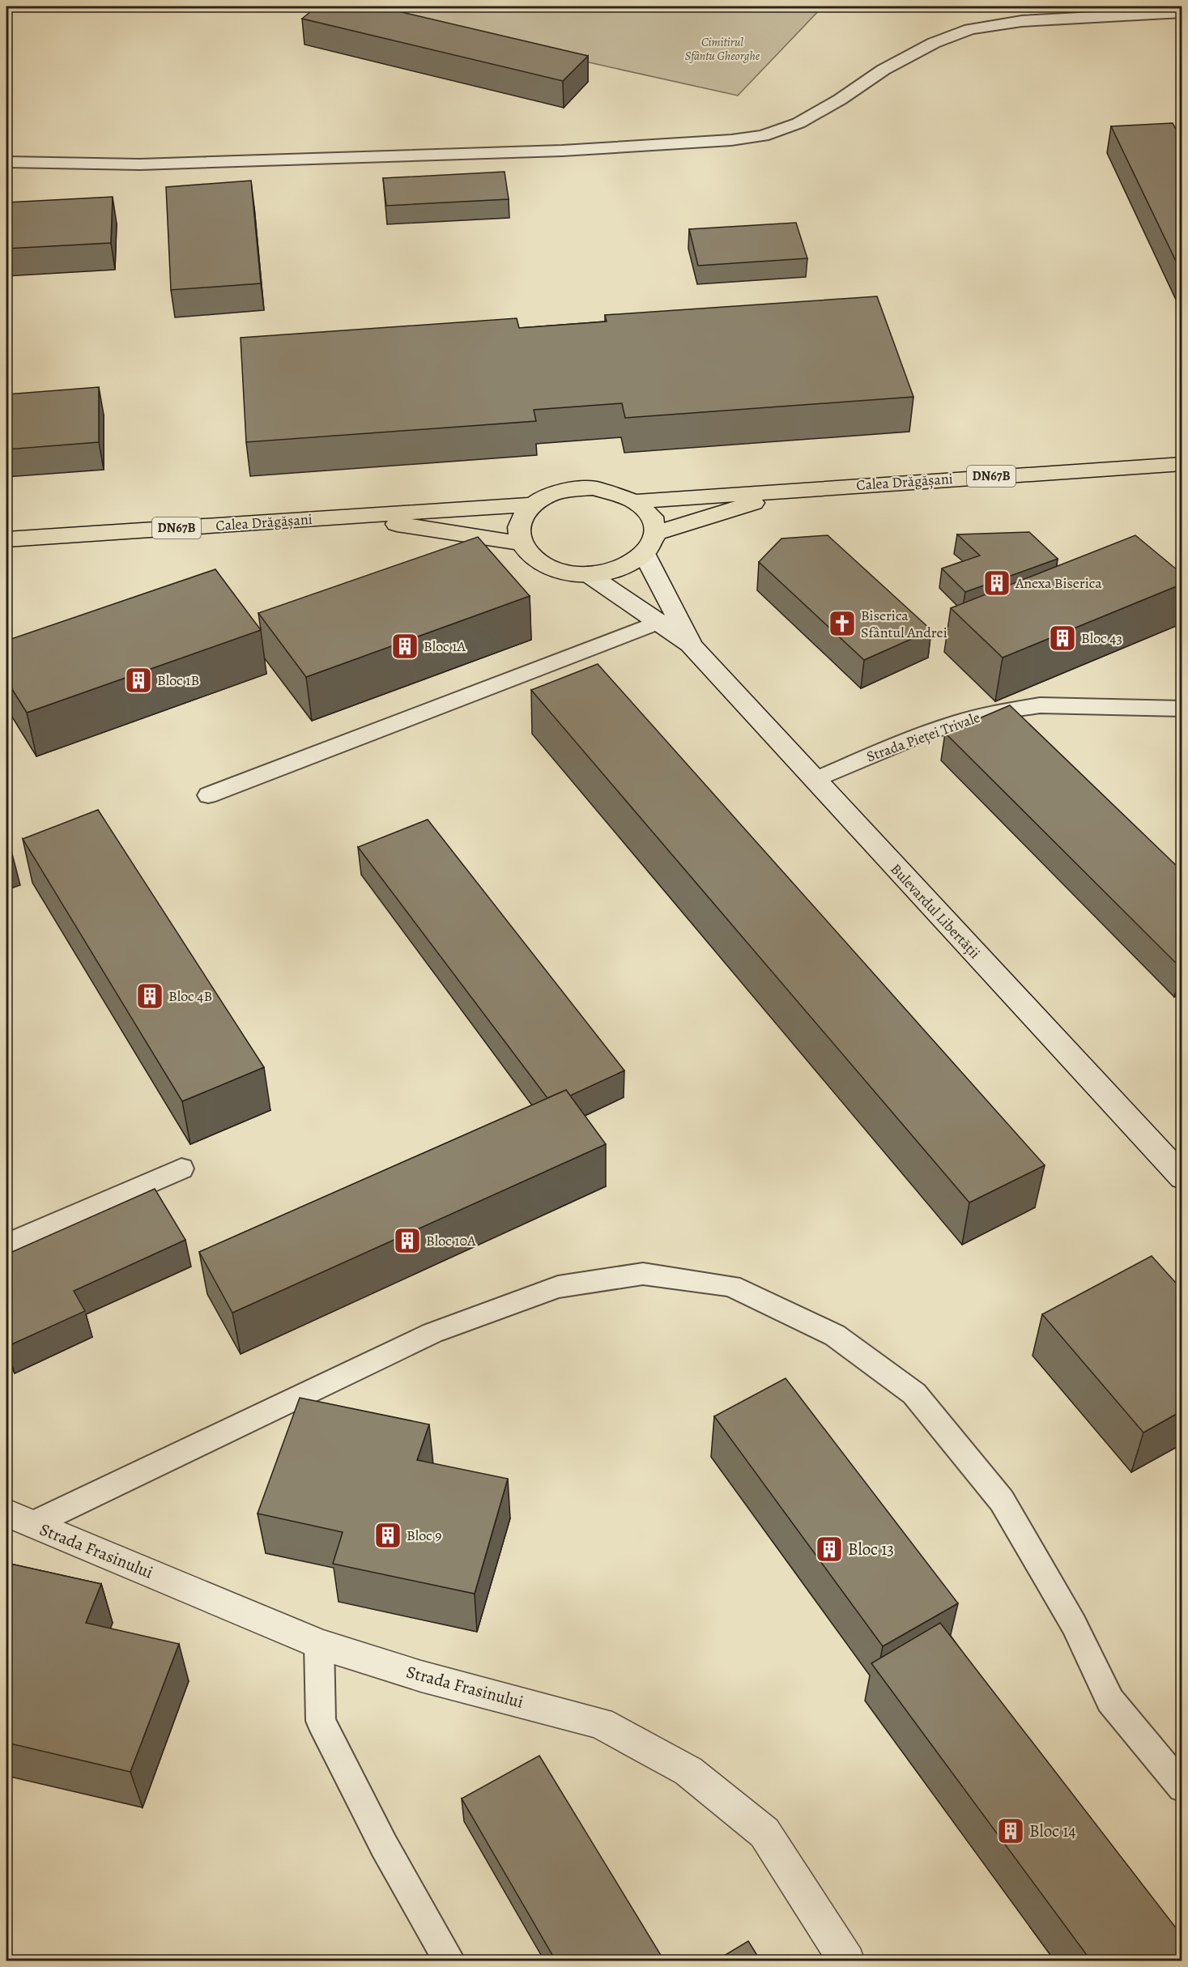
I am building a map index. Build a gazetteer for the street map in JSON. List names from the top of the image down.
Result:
{
  "streets": {
    "main road": [
      "DN67B",
      "Calea Drăgășani",
      "Bulevardul Libertății",
      "Strada Frasinului"
    ],
    "lane": ["Strada Pieței Trivale"]
  },
  "crossings": [
    ["Calea Drăgășani", "Bulevardul Libertății"],
    ["Strada Pieței Trivale", "Bulevardul Libertății"]
  ],
  "parks": ["Cimitirul Sfântu Gheorghe"],
  "places": {
    "building": [
      "Anexa Biserica",
      "Bloc 43",
      "Bloc 1A",
      "Bloc 1B",
      "Bloc 4B",
      "Bloc 10A",
      "Bloc 9",
      "Bloc 13",
      "Bloc 14"
    ],
    "church": ["Biserica Sfântul Andrei"]
  }
}
